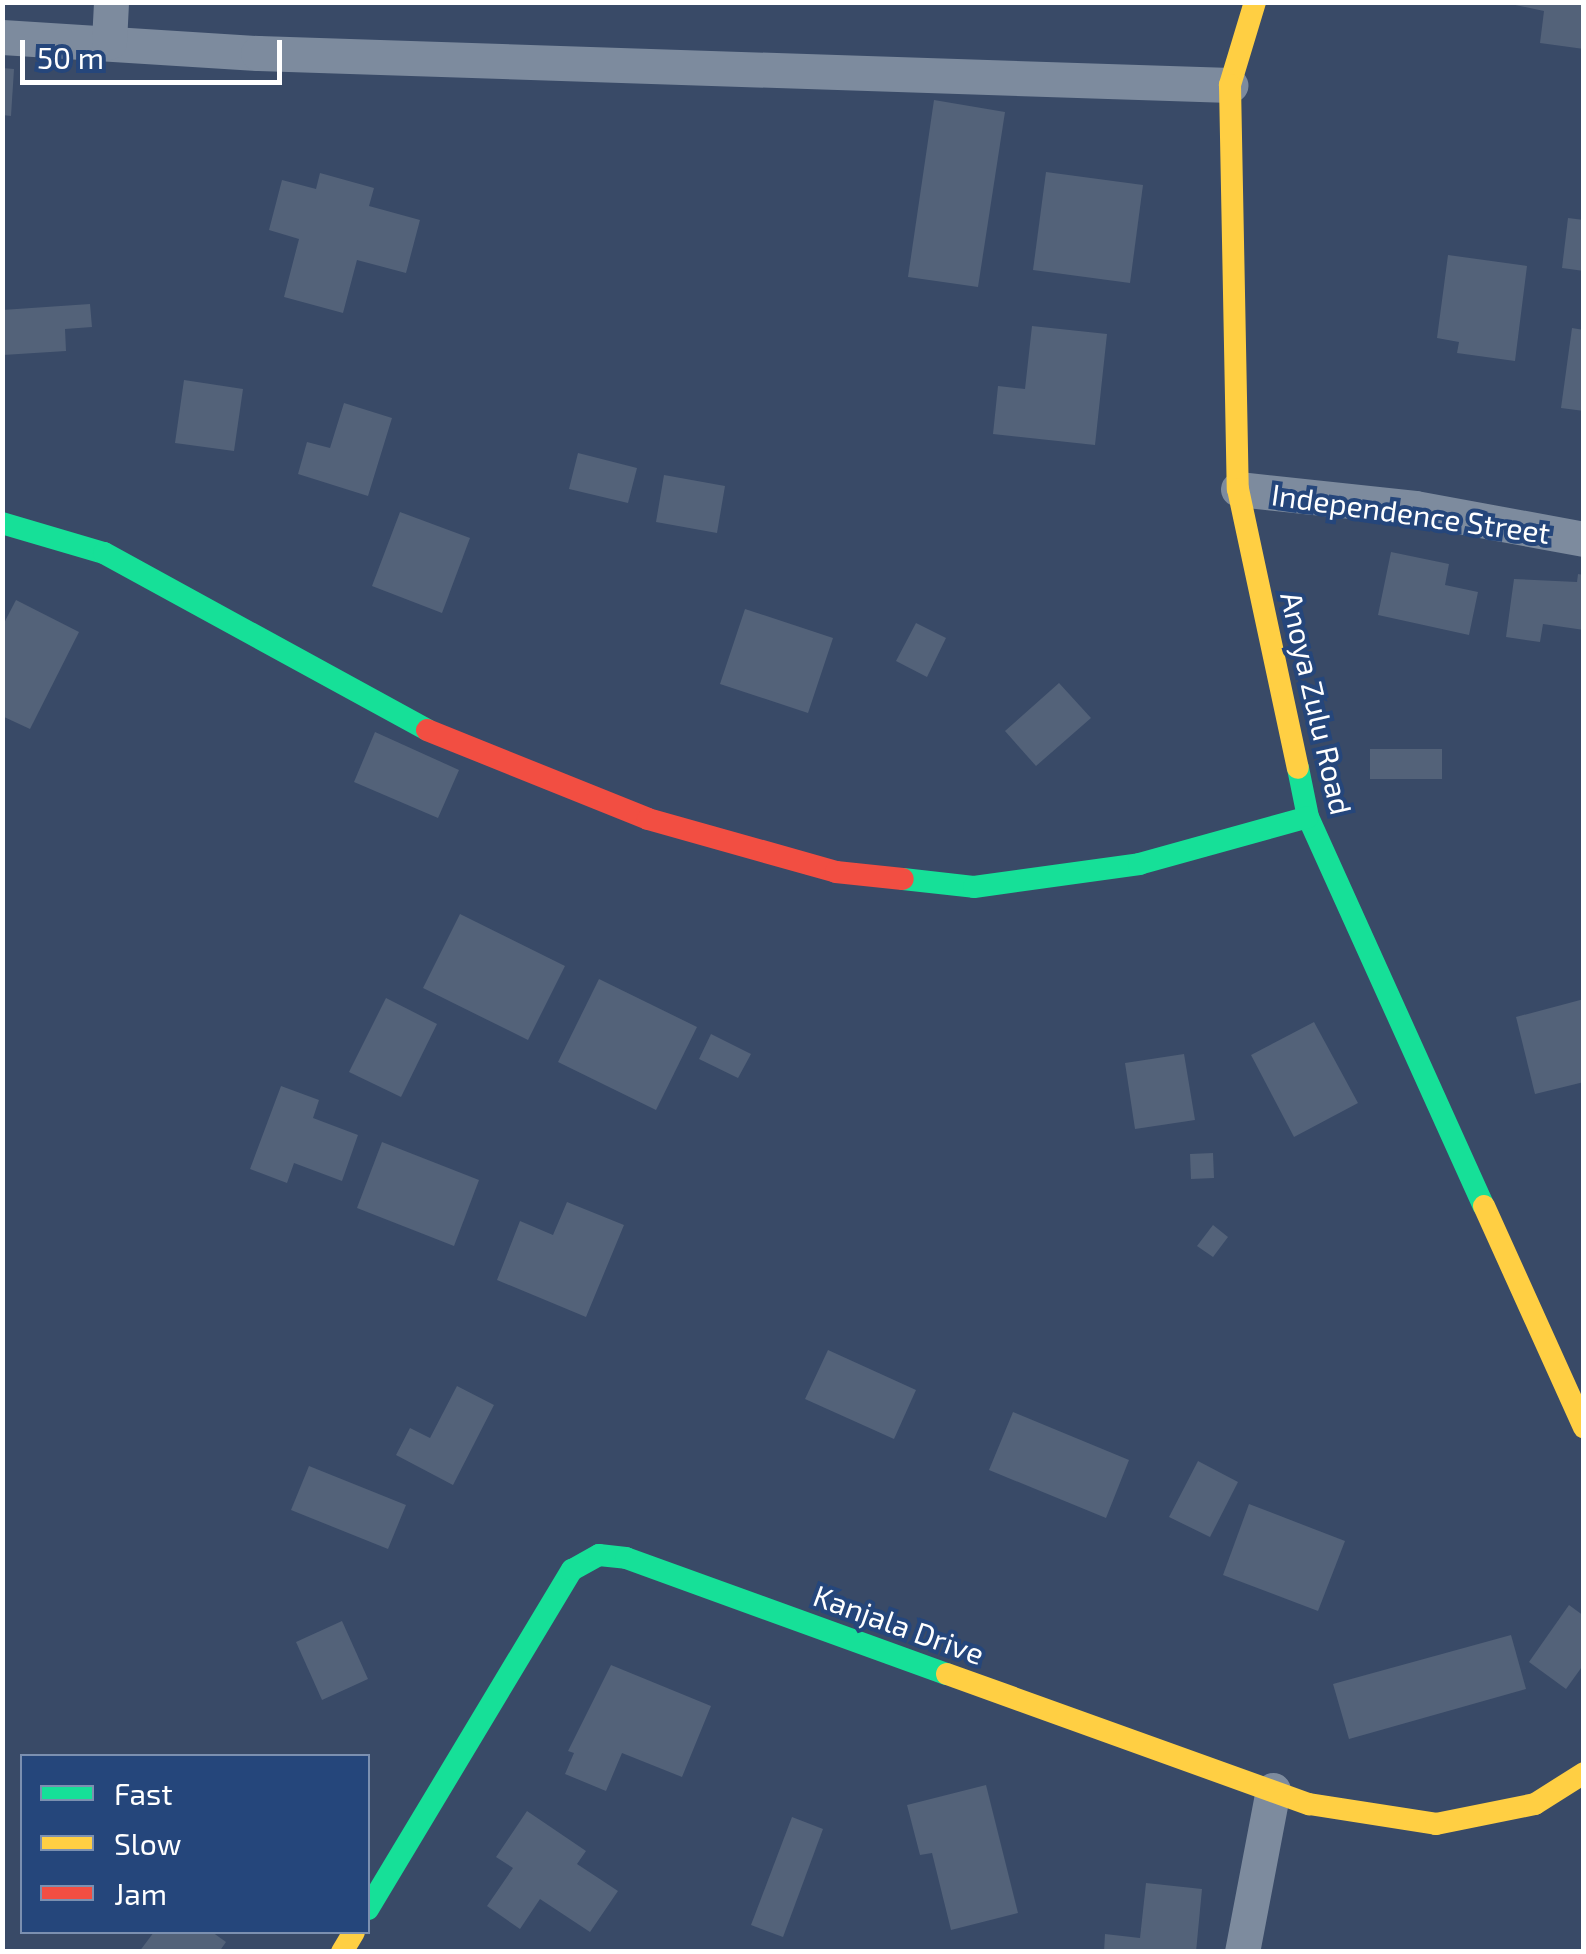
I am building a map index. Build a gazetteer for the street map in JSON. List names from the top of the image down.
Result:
{
  "streets": {
    "street": ["Independence Street", "Anoya Zulu Road", "Kanjala Drive"]
  },
  "crossings": [
    ["Independence Street", "Anoya Zulu Road"]
  ],
  "legend": ["Fast", "Slow", "Jam"],
  "scale_bar": "50 m"
}
